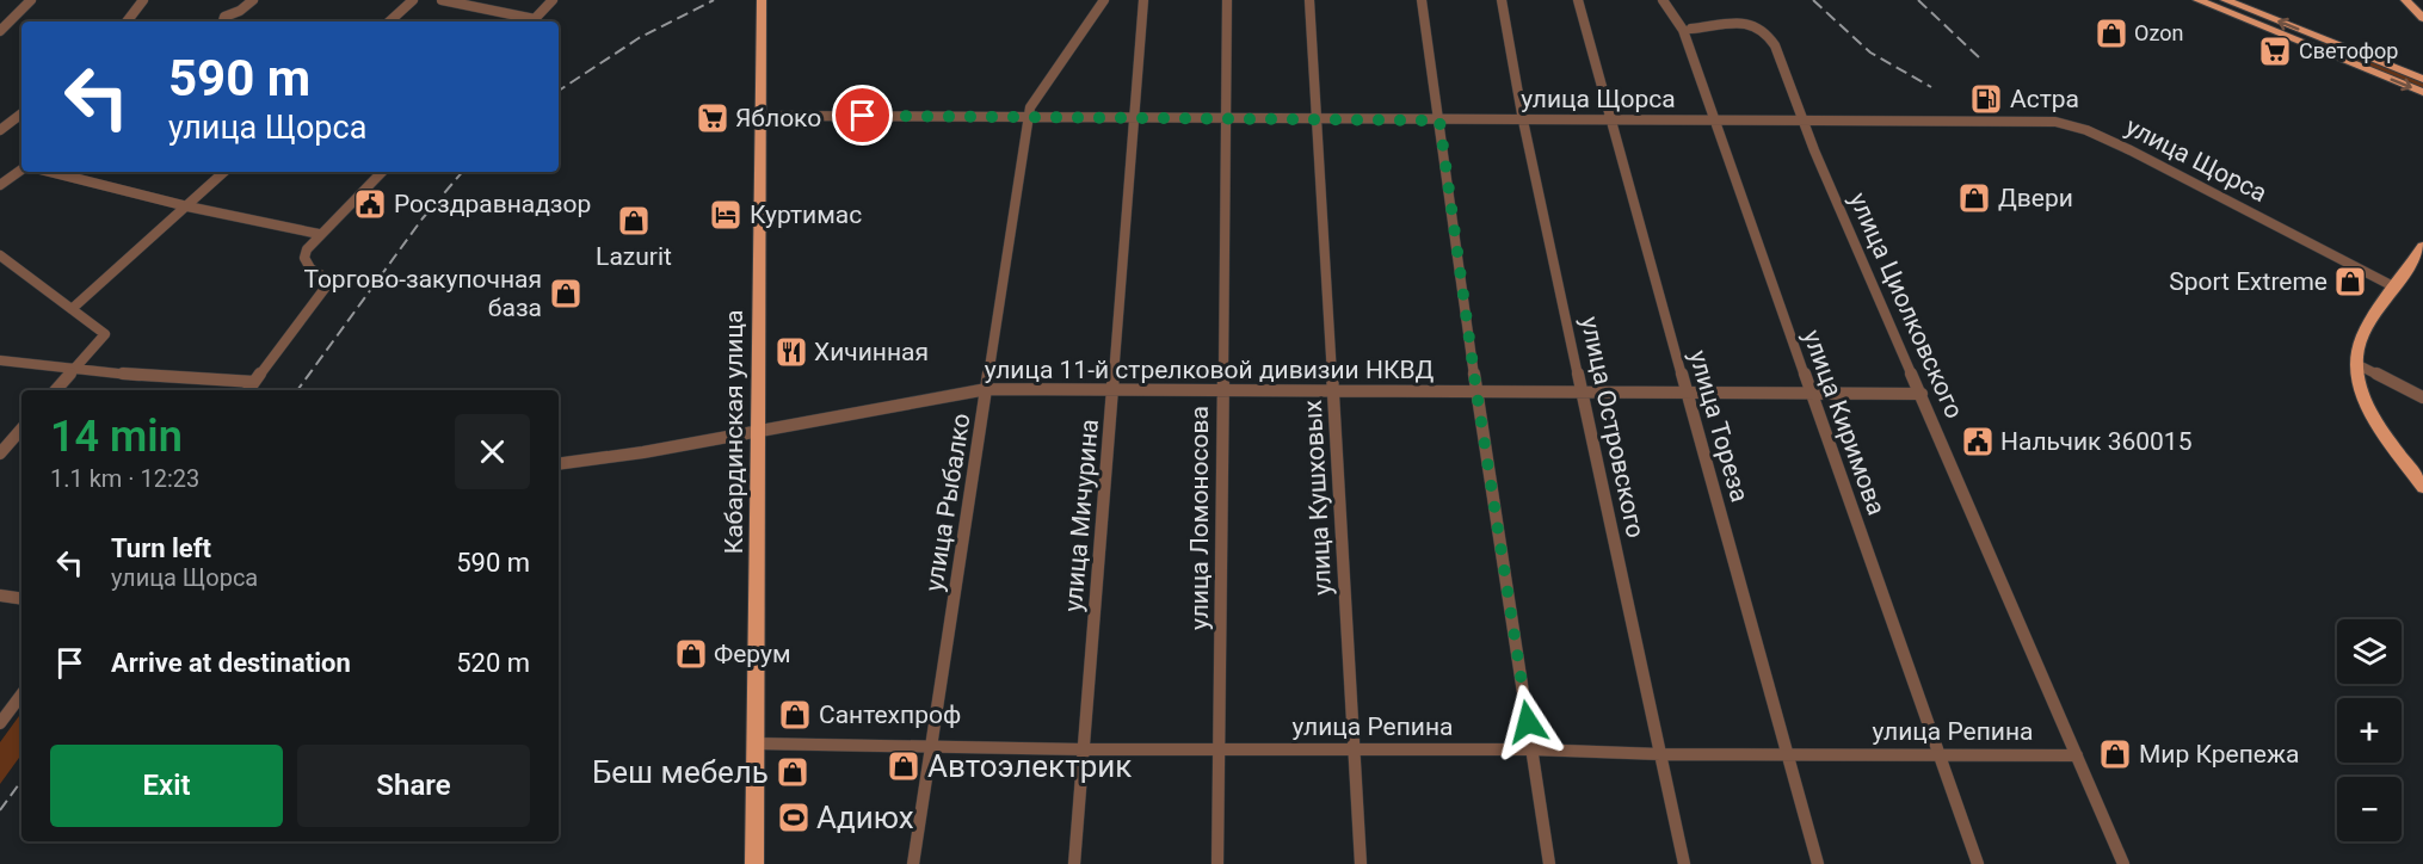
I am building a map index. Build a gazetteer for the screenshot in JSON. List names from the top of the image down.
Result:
{
  "streets": {
    "main road": ["Кабардинская улица"],
    "street": [
      "улица Щорса",
      "улица Циолковского",
      "улица 11-й стрелковой дивизии НКВД",
      "улица Киримова",
      "улица Тореза",
      "улица Островского",
      "улица Кушховых",
      "улица Рыбалко",
      "улица Мичурина",
      "улица Ломоносова",
      "улица Репина"
    ]
  },
  "crossings": [
    ["улица Щорса", "улица Циолковского"],
    ["улица Щорса", "улица Киримова"],
    ["улица Щорса", "улица Тореза"],
    ["улица Щорса", "улица Островского"],
    ["улица Щорса", "Кабардинская улица"],
    ["улица Щорса", "улица Кушховых"],
    ["улица Щорса", "улица Рыбалко"],
    ["улица Щорса", "улица Мичурина"],
    ["улица Щорса", "улица Ломоносова"],
    ["улица Циолковского", "улица 11-й стрелковой дивизии НКВД"],
    ["улица Циолковского", "улица Репина"],
    ["улица 11-й стрелковой дивизии НКВД", "улица Киримова"],
    ["улица 11-й стрелковой дивизии НКВД", "улица Тореза"],
    ["улица 11-й стрелковой дивизии НКВД", "улица Островского"],
    ["улица 11-й стрелковой дивизии НКВД", "Кабардинская улица"],
    ["улица 11-й стрелковой дивизии НКВД", "улица Кушховых"],
    ["улица 11-й стрелковой дивизии НКВД", "улица Рыбалко"],
    ["улица 11-й стрелковой дивизии НКВД", "улица Мичурина"],
    ["улица 11-й стрелковой дивизии НКВД", "улица Ломоносова"],
    ["улица Киримова", "улица Репина"],
    ["улица Тореза", "улица Репина"],
    ["улица Островского", "улица Репина"],
    ["Кабардинская улица", "улица Репина"],
    ["улица Кушховых", "улица Репина"],
    ["улица Рыбалко", "улица Репина"],
    ["улица Мичурина", "улица Репина"],
    ["улица Ломоносова", "улица Репина"]
  ],
  "places": {
    "shop": [
      "Ozon",
      "Двери",
      "Lazurit",
      "Sport Extreme",
      "Торгово-закупочная база",
      "Ферум",
      "Сантехпроф",
      "Мир Крепежа",
      "Автоэлектрик",
      "Беш мебель"
    ],
    "supermarket": ["Светофор", "Яблоко"],
    "fuel station": ["Астра"],
    "public building": ["Росздравнадзор", "Нальчик 360015"],
    "hotel": ["Куртимас"],
    "restaurant": ["Хичинная"],
    "sports": ["Адиюх"]
  },
  "page": {
    "turn": ["590 m", "улица Щорса"],
    "heading": ["14 min", "1.1 km · 12:23"],
    "list": [
      {
        "name": "Turn left",
        "note": "улица Щорса",
        "value": "590 m"
      },
      {
        "name": "Arrive at destination",
        "value": "520 m"
      }
    ],
    "map_buttons": ["+", "−"],
    "buttons": ["Exit", "Share"]
  }
}
